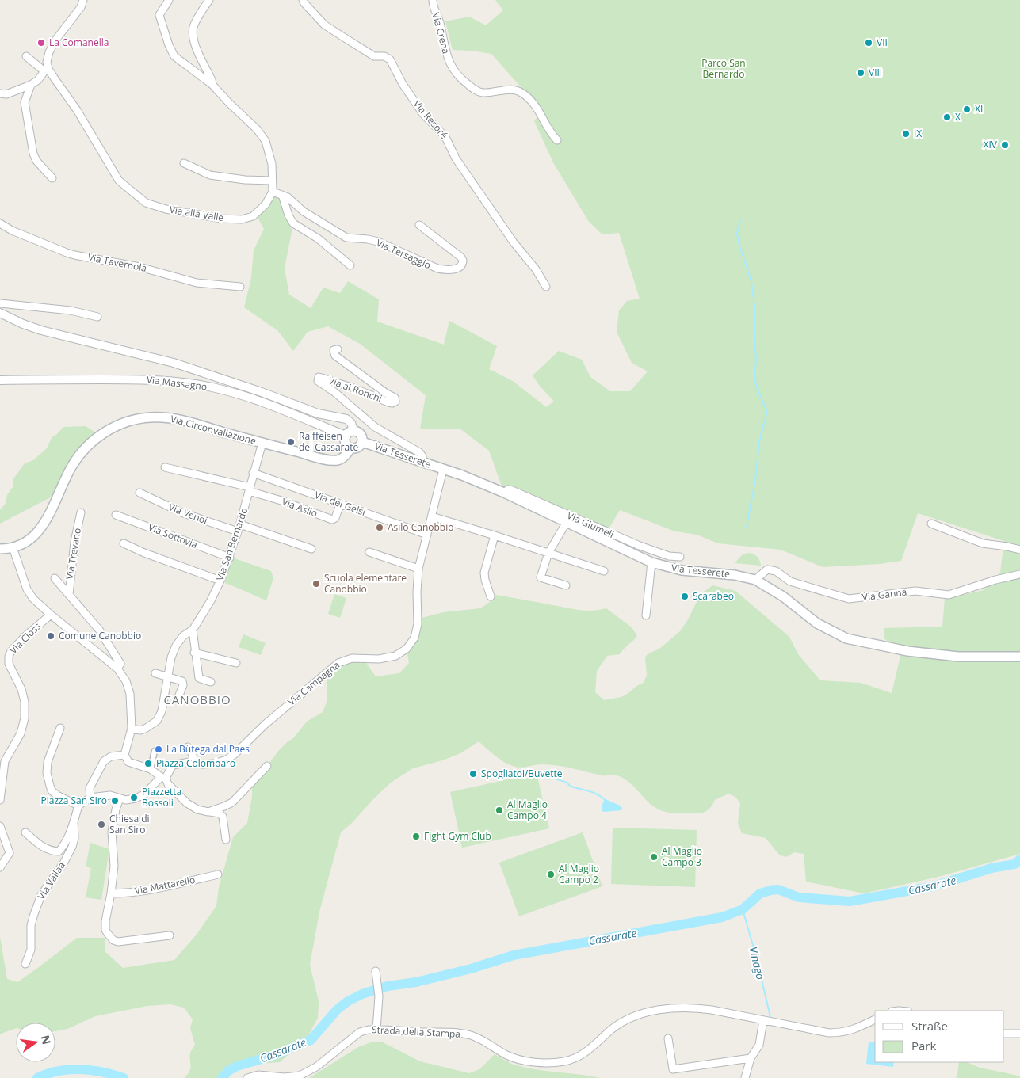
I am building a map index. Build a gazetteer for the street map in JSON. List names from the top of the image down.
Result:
{
  "streets": {
    "main road": ["Via Circonvallazione", "Via Tesserete"],
    "street": [
      "Via Crena",
      "Via Resoré",
      "Via alla Valle",
      "Via Tersaggio",
      "Via Tavernola",
      "Via Massagno",
      "Via ai Ronchi",
      "Via dei Gelsi",
      "Via Asilo",
      "Via Venoi",
      "Via Giumell",
      "Via Sottovia",
      "Via San Bernardo",
      "Via Trevano",
      "Via Ganna",
      "Via Cioss",
      "Via Campagna",
      "Via Vallaa",
      "Via Mattarello",
      "Strada della Stampa"
    ]
  },
  "crossings": [
    ["Via alla Valle", "Via Tersaggio"],
    ["Via Massagno", "Via Tesserete"],
    ["Via ai Ronchi", "Via Tesserete"],
    ["Via Circonvallazione", "Via San Bernardo"],
    ["Via Circonvallazione", "Via Trevano"],
    ["Via Tesserete", "Via Giumell"],
    ["Via Tesserete", "Via Ganna"],
    ["Via Tesserete", "Via Campagna"],
    ["Via dei Gelsi", "Via Asilo"],
    ["Via dei Gelsi", "Via San Bernardo"],
    ["Via dei Gelsi", "Via Campagna"],
    ["Via Asilo", "Via San Bernardo"],
    ["Via Venoi", "Via San Bernardo"],
    ["Via Sottovia", "Via San Bernardo"],
    ["Via San Bernardo", "Via Trevano"],
    ["Via Trevano", "Via Cioss"]
  ],
  "districts": ["CANOBBIO"],
  "water": ["Cassarate", "Vinago"],
  "parks": ["Parco San Bernardo"],
  "places": [
    "La Comanella",
    "VII",
    "VIII",
    "XI",
    "X",
    "IX",
    "XIV",
    "Raiffeisen del Cassarate",
    "Asilo Canobbio",
    "Scuola elementare Canobbio",
    "Scarabeo",
    "Comune Canobbio",
    "La Bütega dal Paes",
    "Piazza Colombaro",
    "Spogliatoi/Buvette",
    "Piazzetta Bossoli",
    "Piazza San Siro",
    "Al Maglio Campo 4",
    "Chiesa di San Siro",
    "Fight Gym Club",
    "Al Maglio Campo 3",
    "Al Maglio Campo 2"
  ],
  "legend": ["Straße", "Park"],
  "north": "right"
}
